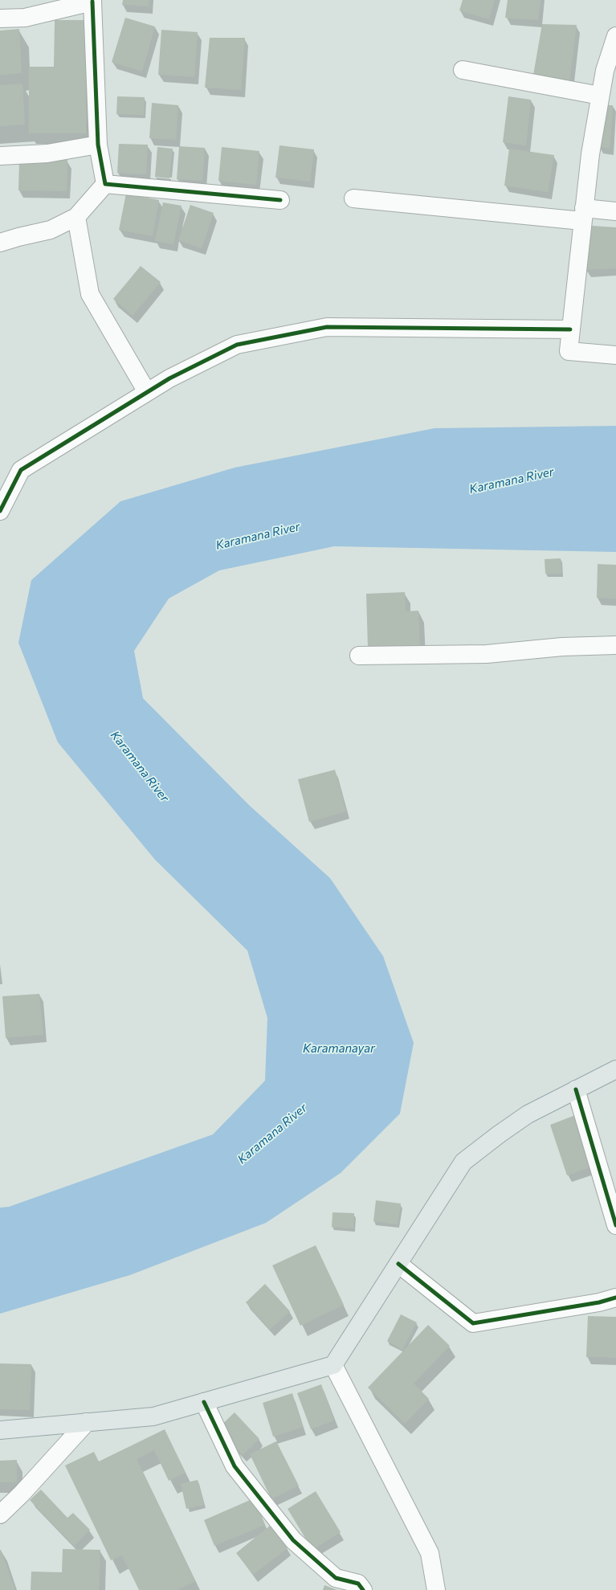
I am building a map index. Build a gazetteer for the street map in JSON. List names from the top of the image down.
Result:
{
  "water": ["Karamana River", "Karamanayar"]
}
